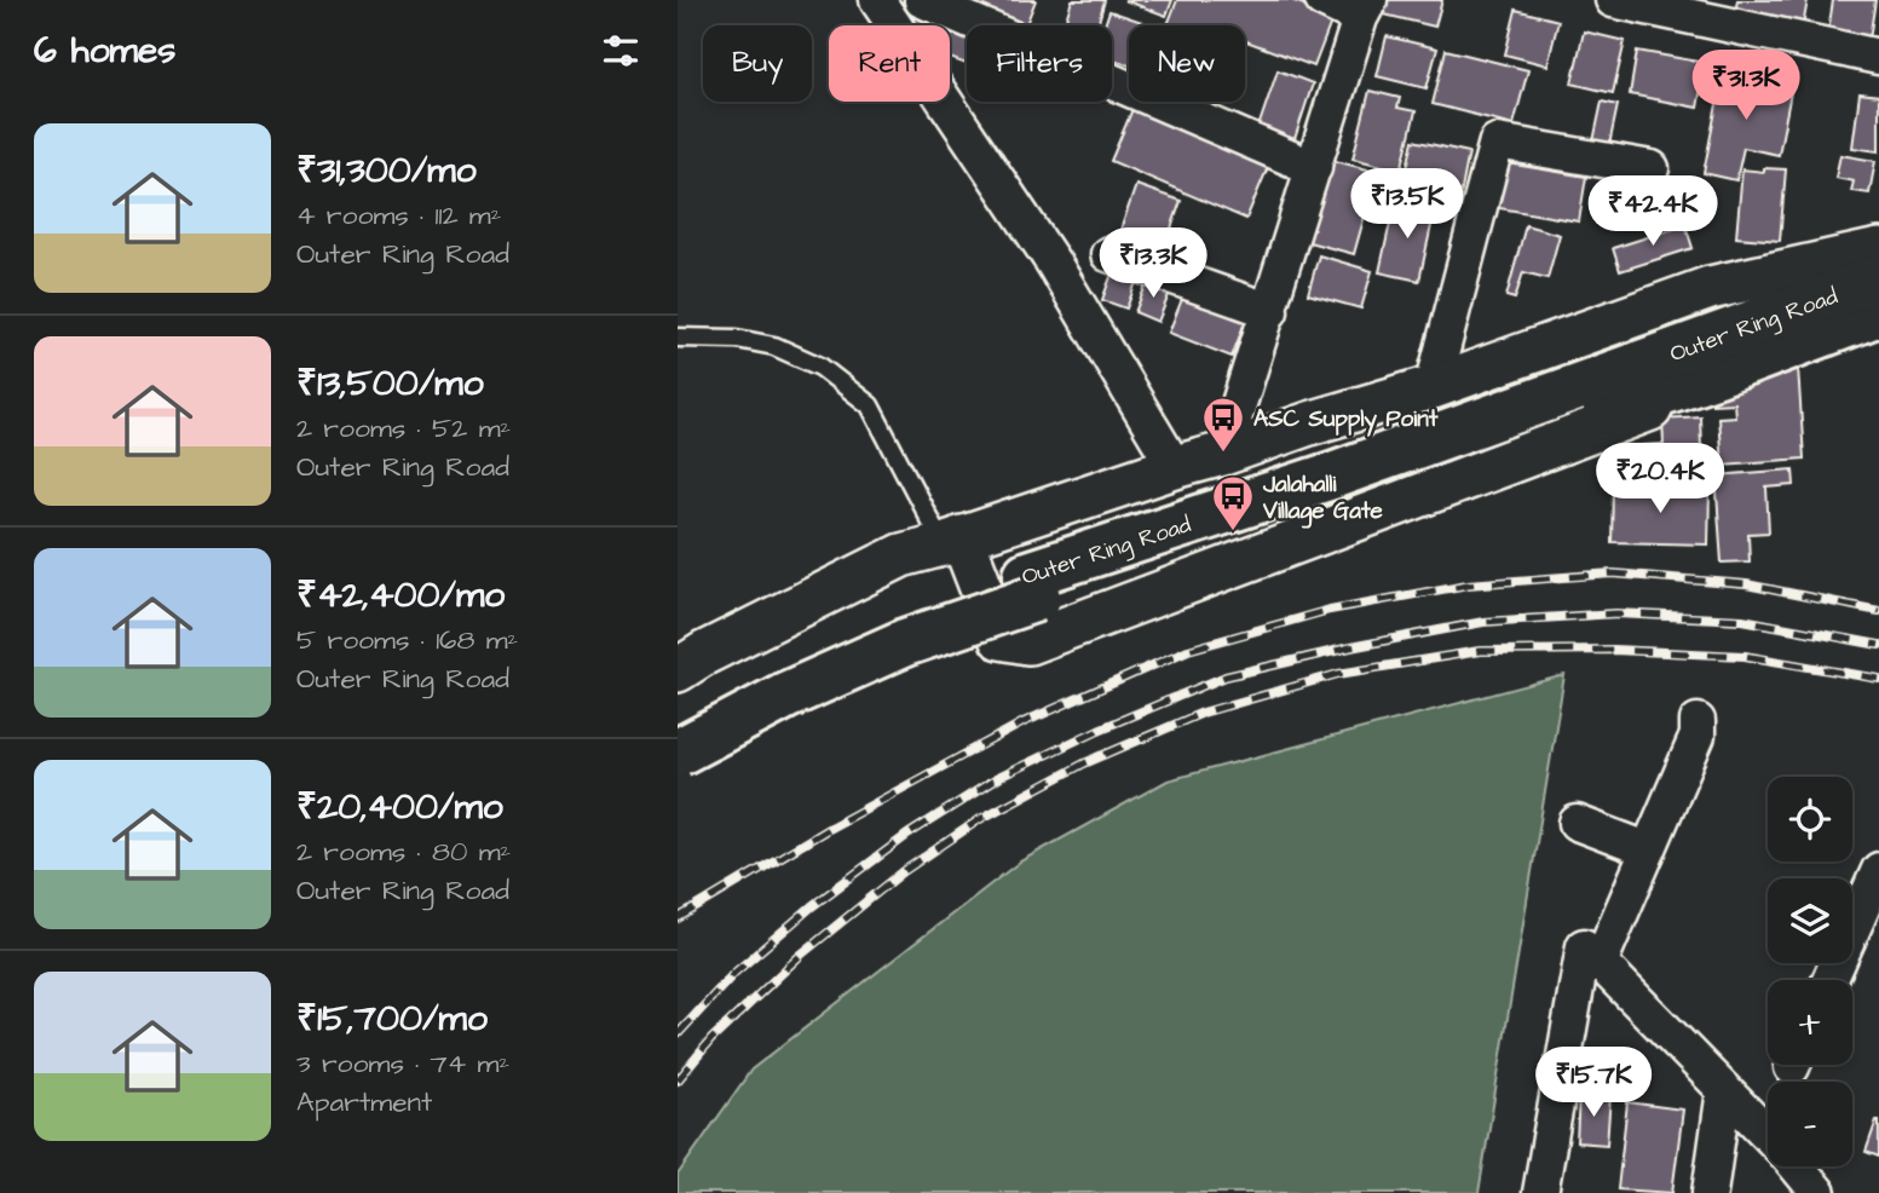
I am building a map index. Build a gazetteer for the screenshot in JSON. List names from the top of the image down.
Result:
{
  "streets": {
    "highway": ["Outer Ring Road"]
  },
  "places": {
    "bus stop": ["ASC Supply Point", "Jalahalli Village Gate"]
  },
  "page": {
    "heading": "6 homes",
    "chip": [
      "Buy",
      "Rent",
      "Filters",
      "New"
    ],
    "price": [
      "₹31.3K",
      "₹13.5K",
      "₹42.4K",
      "₹13.3K",
      "₹20.4K",
      "₹15.7K"
    ],
    "list": [
      {
        "name": "₹31,300/mo",
        "note": "4 rooms · 112 m² · Outer Ring Road"
      },
      {
        "name": "₹13,500/mo",
        "note": "2 rooms · 52 m² · Outer Ring Road"
      },
      {
        "name": "₹42,400/mo",
        "note": "5 rooms · 168 m² · Outer Ring Road"
      },
      {
        "name": "₹20,400/mo",
        "note": "2 rooms · 80 m² · Outer Ring Road"
      },
      {
        "name": "₹15,700/mo",
        "note": "3 rooms · 74 m² · Apartment"
      }
    ],
    "map_buttons": ["+", "−"]
  }
}
